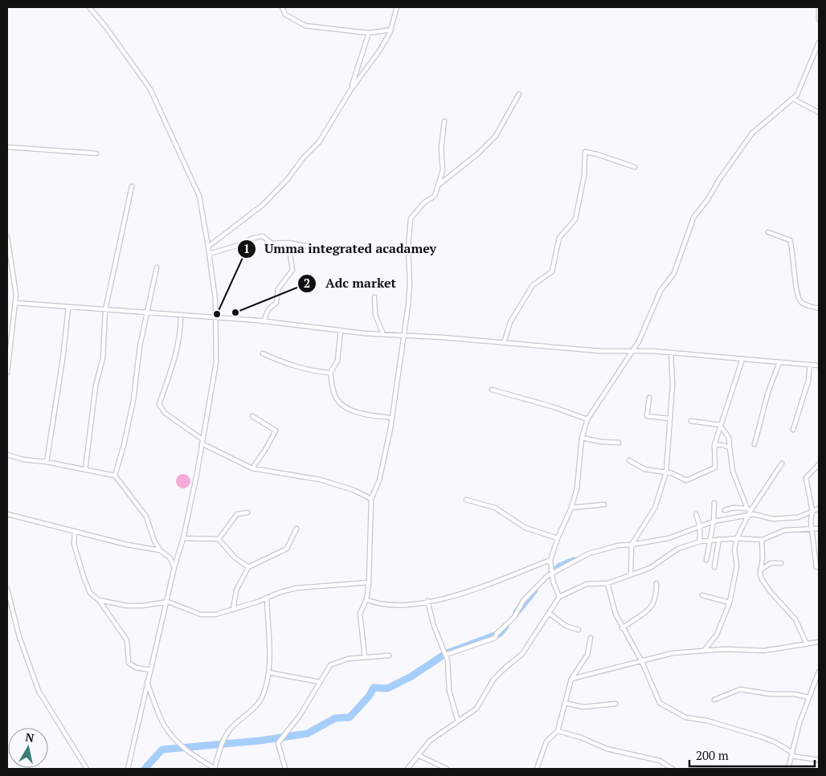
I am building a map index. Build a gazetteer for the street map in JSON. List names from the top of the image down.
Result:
{
  "places": ["Adc market", "Umma integrated acadamey"],
  "scale_bar": "200 m",
  "north": "top"
}
